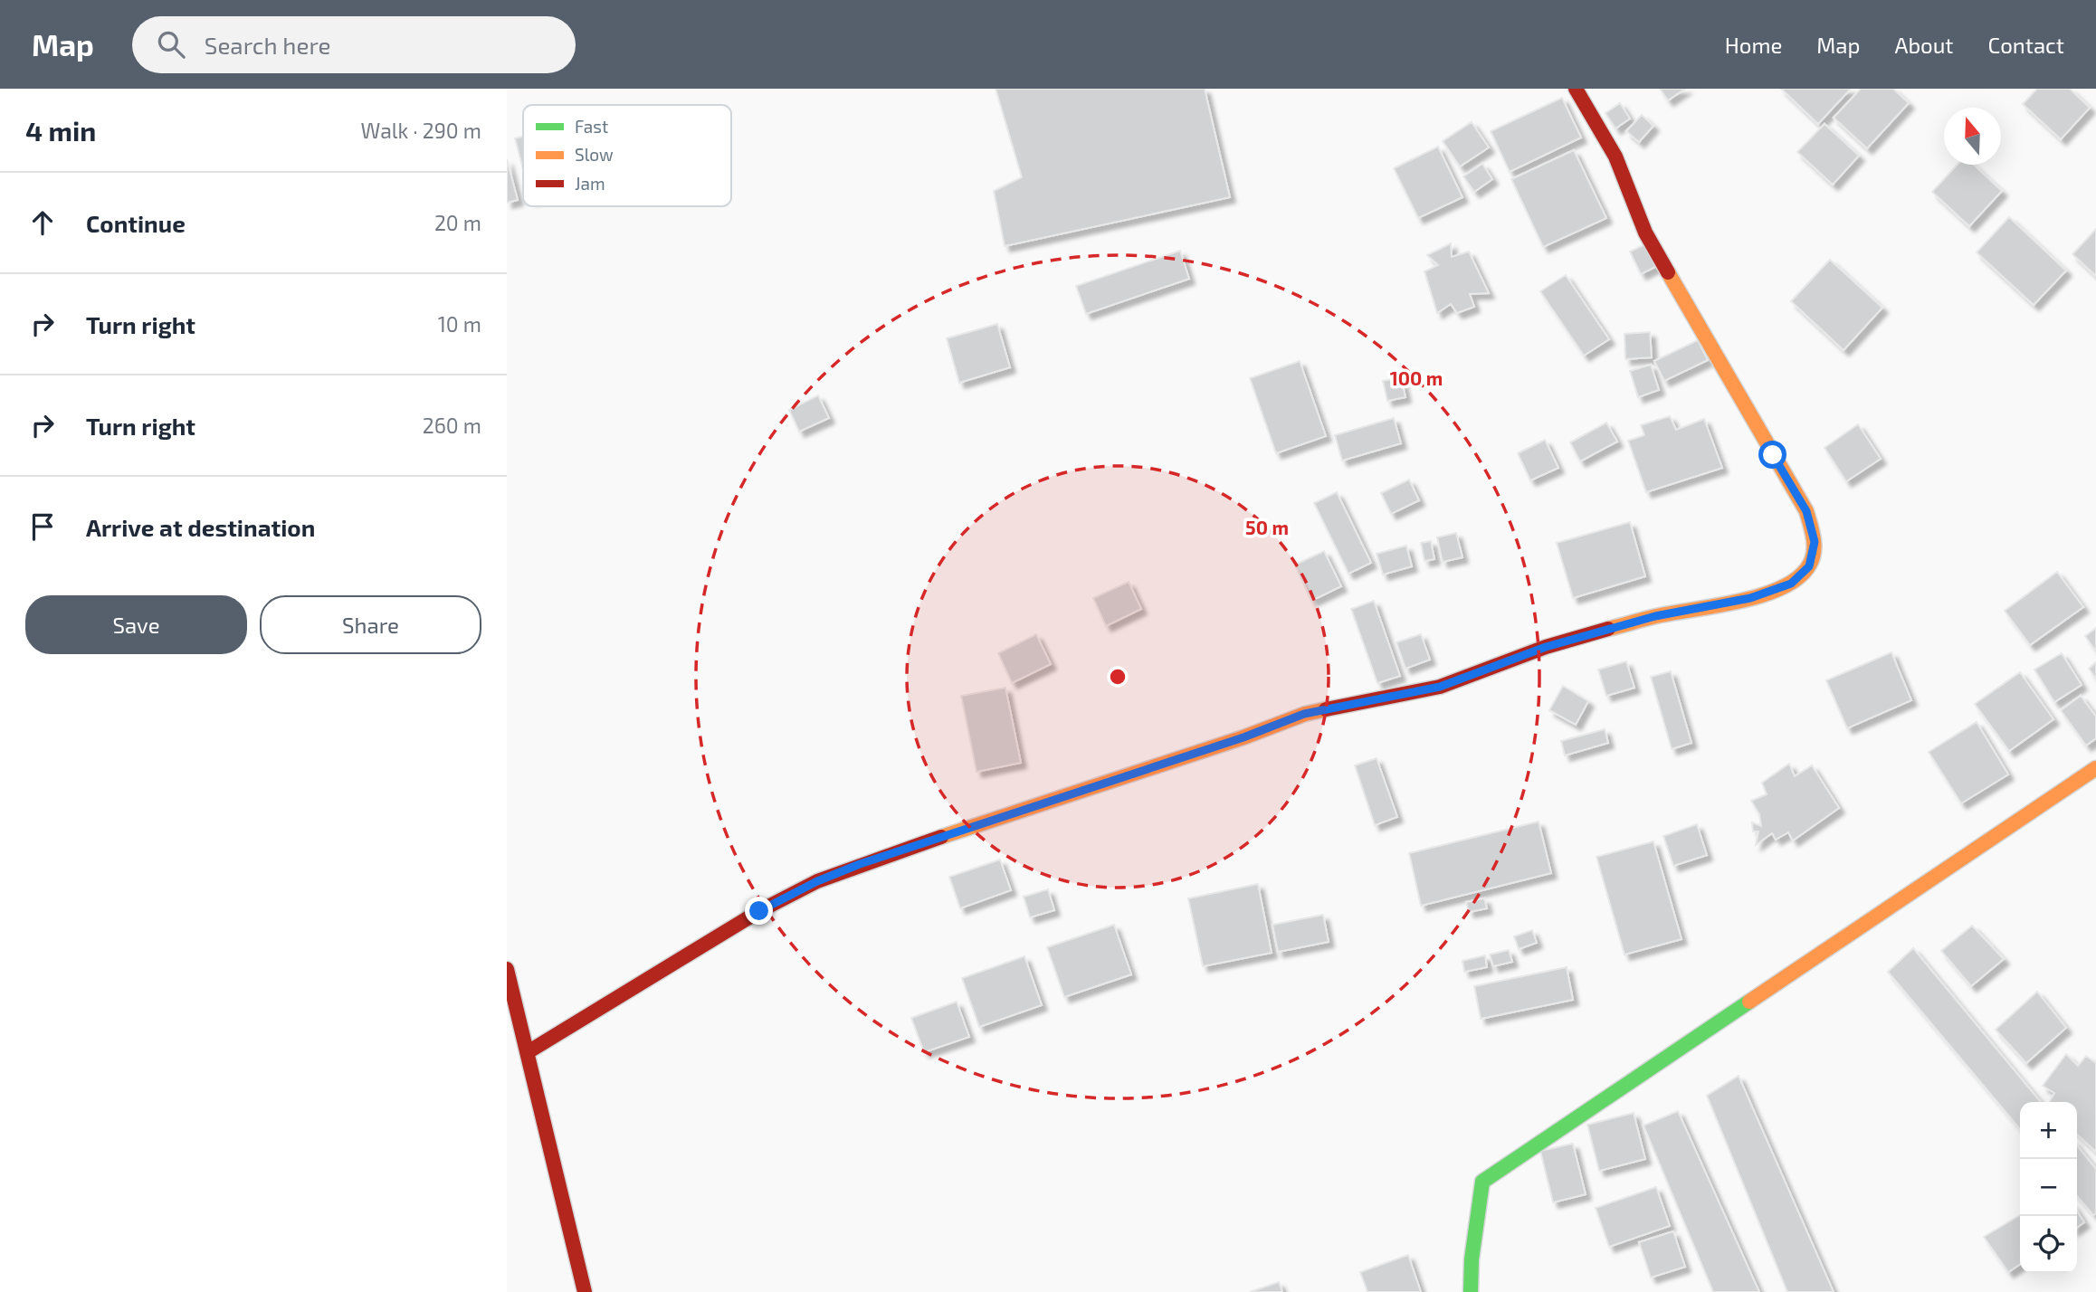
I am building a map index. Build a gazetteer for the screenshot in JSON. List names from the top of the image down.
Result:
{
  "legend": ["Fast", "Slow", "Jam"],
  "north": "top",
  "page": {
    "header": "Map",
    "search": "Search here",
    "nav": [
      "Home",
      "Map",
      "About",
      "Contact"
    ],
    "heading": ["4 min", "Walk · 290 m"],
    "list": [
      ["Continue", "20 m"],
      ["Turn right", "10 m"],
      ["Turn right", "260 m"],
      "Arrive at destination"
    ],
    "buttons": ["Save", "Share"],
    "map_buttons": ["+", "−"]
  },
  "rings": ["100 m", "50 m"]
}
